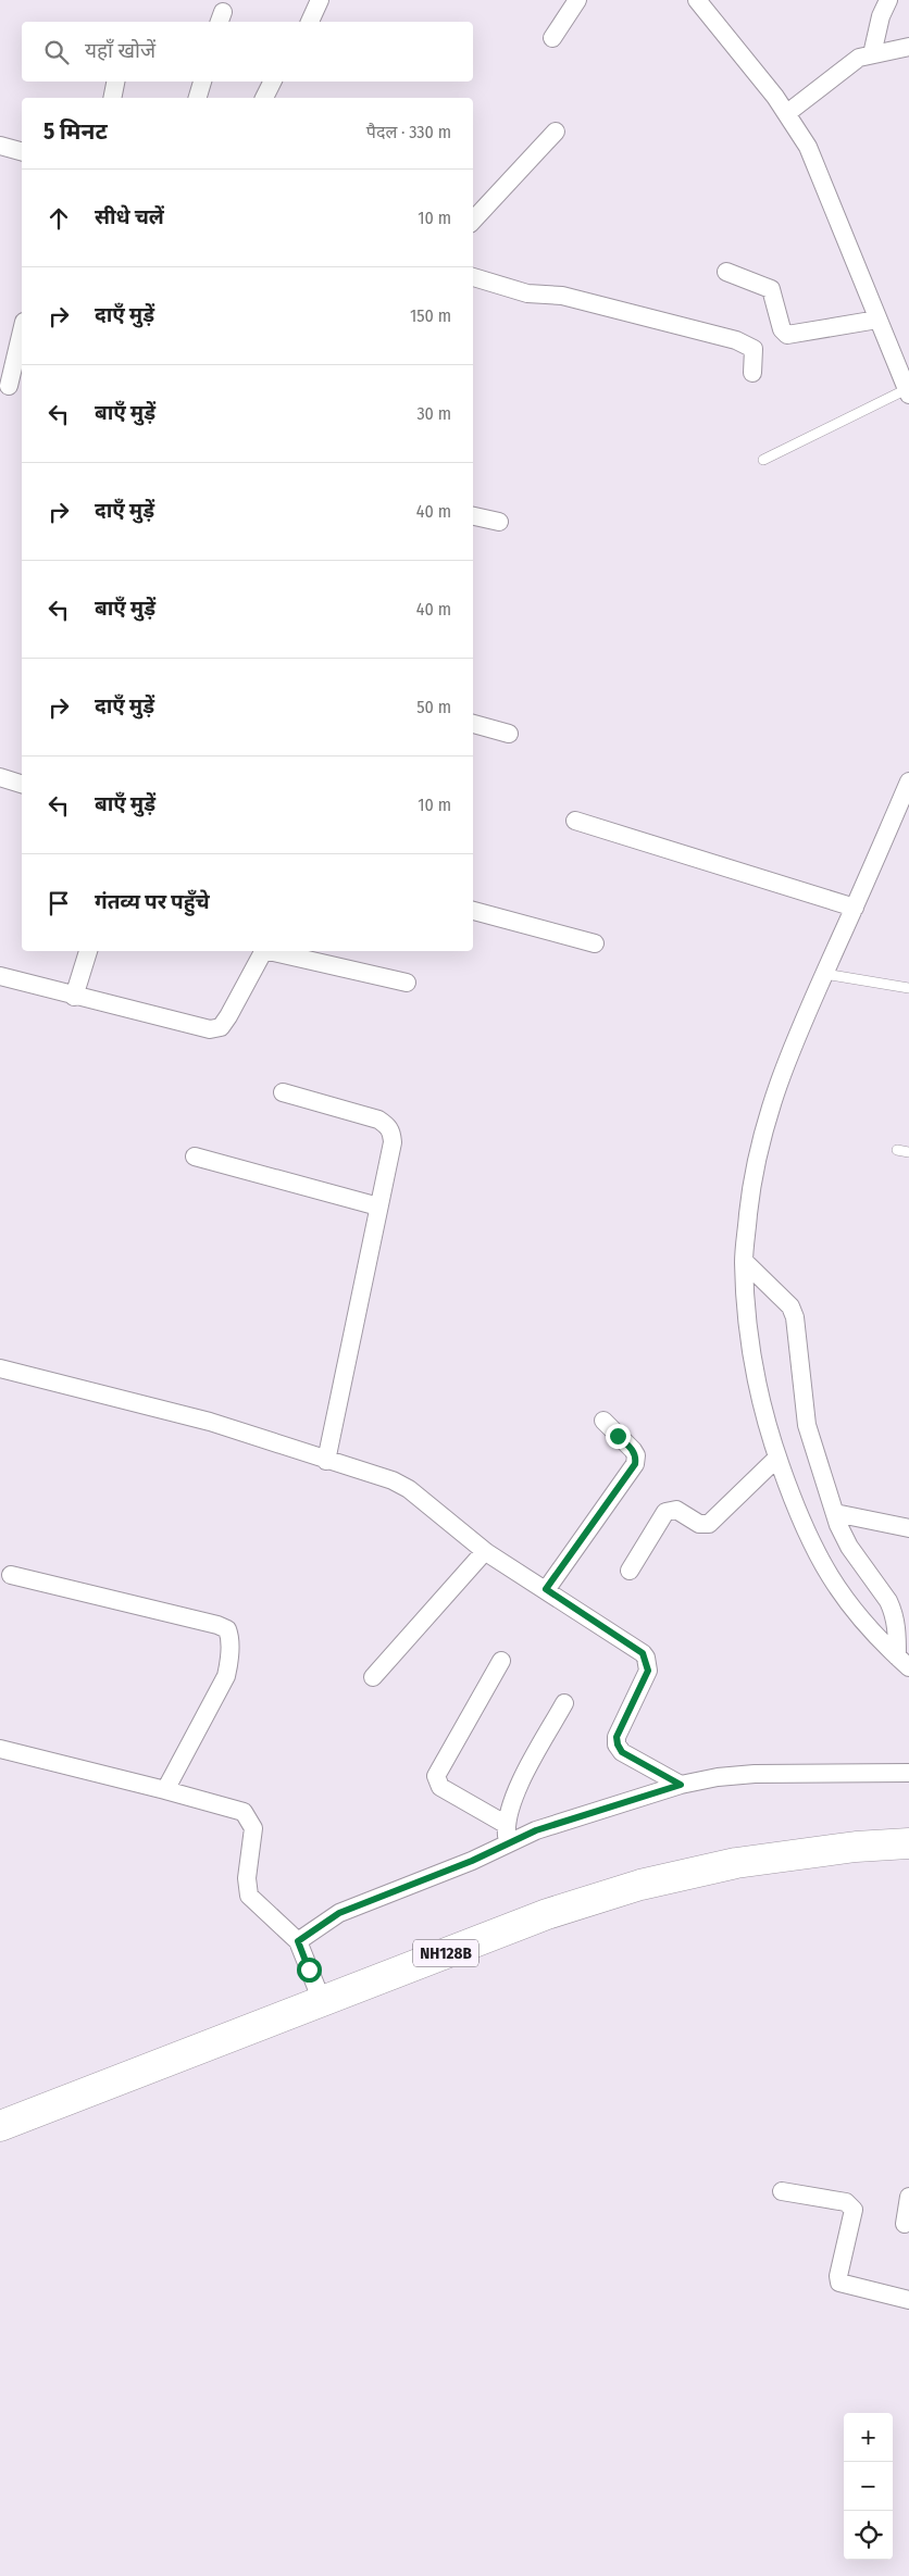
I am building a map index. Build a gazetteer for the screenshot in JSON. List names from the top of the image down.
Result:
{
  "streets": {
    "highway": ["NH128B"]
  },
  "page": {
    "search": "यहाँ खोजें",
    "heading": ["5 मिनट", "पैदल · 330 m"],
    "list": [
      ["सीधे चलें", "10 m"],
      ["दाएँ मुड़ें", "150 m"],
      ["बाएँ मुड़ें", "30 m"],
      ["दाएँ मुड़ें", "40 m"],
      ["बाएँ मुड़ें", "40 m"],
      ["दाएँ मुड़ें", "50 m"],
      ["बाएँ मुड़ें", "10 m"],
      "गंतव्य पर पहुँचे"
    ],
    "map_buttons": ["+", "−"]
  }
}
